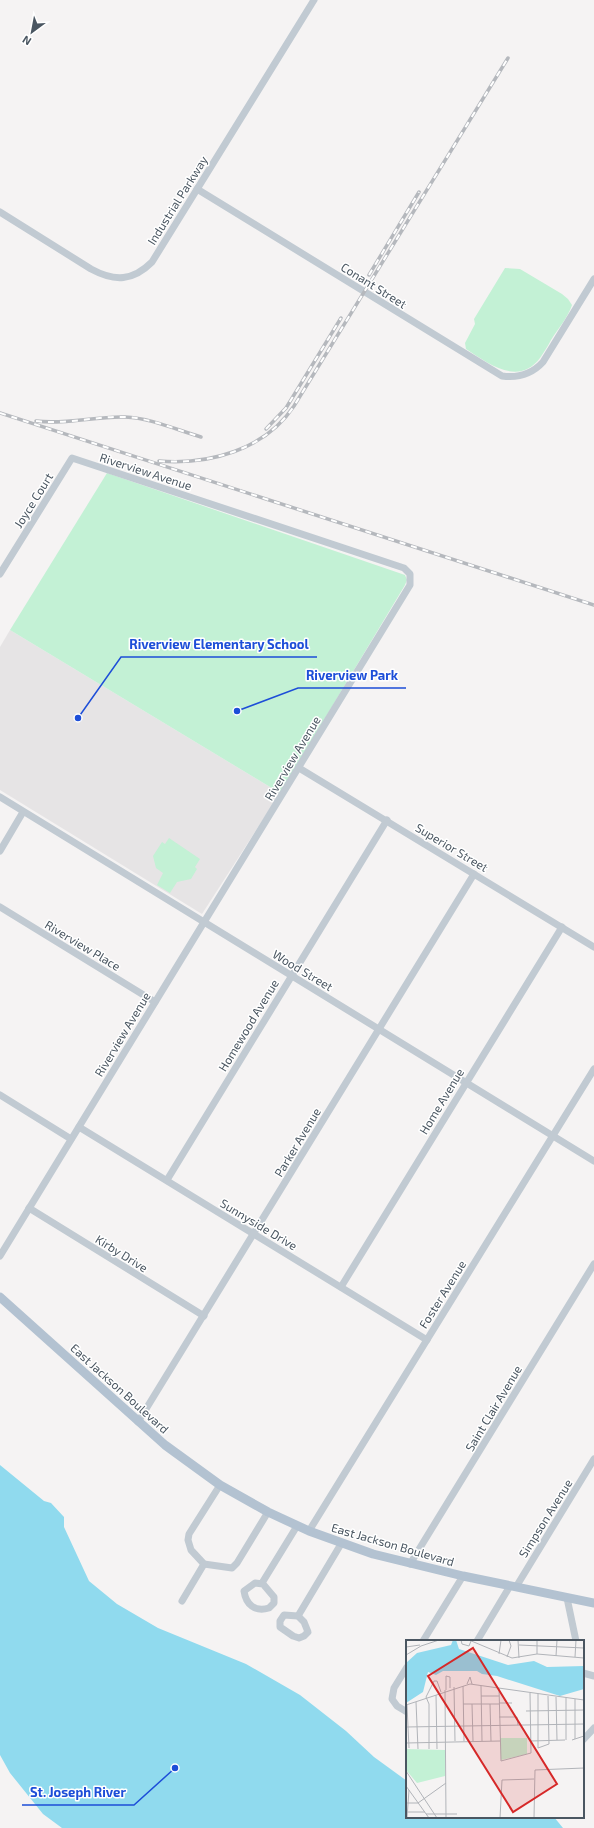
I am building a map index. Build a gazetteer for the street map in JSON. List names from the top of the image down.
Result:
{
  "streets": {
    "main road": ["East Jackson Boulevard"],
    "street": [
      "Industrial Parkway",
      "Conant Street",
      "Riverview Avenue",
      "Joyce Court",
      "Superior Street",
      "Riverview Place",
      "Wood Street",
      "Homewood Avenue",
      "Home Avenue",
      "Parker Avenue",
      "Sunnyside Drive",
      "Kirby Drive",
      "Foster Avenue",
      "Saint Clair Avenue",
      "Simpson Avenue"
    ]
  },
  "crossings": [
    ["Industrial Parkway", "Conant Street"],
    ["Riverview Avenue", "Joyce Court"],
    ["Riverview Avenue", "Superior Street"],
    ["Riverview Avenue", "Riverview Place"],
    ["Riverview Avenue", "Wood Street"],
    ["Riverview Avenue", "Sunnyside Drive"],
    ["Riverview Avenue", "Kirby Drive"],
    ["Superior Street", "Homewood Avenue"],
    ["Superior Street", "Home Avenue"],
    ["Superior Street", "Parker Avenue"],
    ["Wood Street", "Homewood Avenue"],
    ["Wood Street", "Home Avenue"],
    ["Wood Street", "Parker Avenue"],
    ["Wood Street", "Foster Avenue"],
    ["Homewood Avenue", "Sunnyside Drive"],
    ["Home Avenue", "Sunnyside Drive"],
    ["Parker Avenue", "Sunnyside Drive"],
    ["Parker Avenue", "Kirby Drive"],
    ["Parker Avenue", "East Jackson Boulevard"],
    ["Sunnyside Drive", "Foster Avenue"],
    ["Foster Avenue", "East Jackson Boulevard"],
    ["East Jackson Boulevard", "Saint Clair Avenue"],
    ["East Jackson Boulevard", "Simpson Avenue"]
  ],
  "places": ["Riverview Park", "Riverview Elementary School", "St. Joseph River"],
  "north": "bottom left"
}
